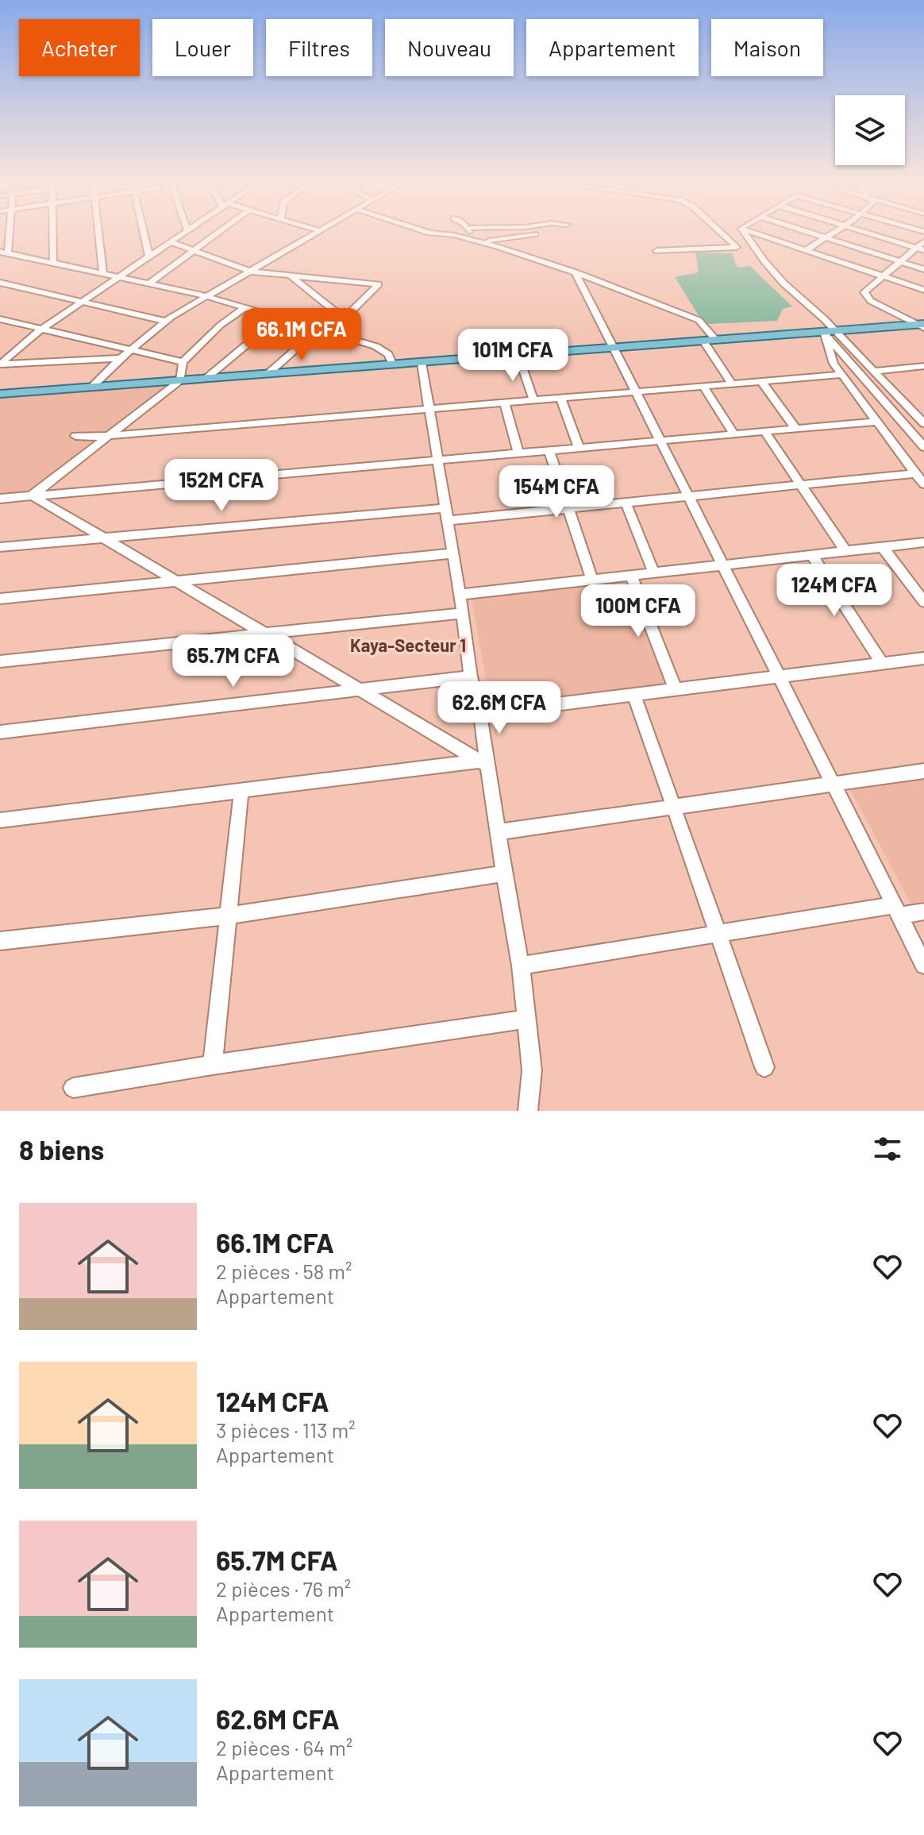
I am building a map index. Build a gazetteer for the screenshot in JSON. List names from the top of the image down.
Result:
{
  "districts": ["Kaya-Secteur 1"],
  "page": {
    "chip": [
      "Acheter",
      "Louer",
      "Filtres",
      "Nouveau",
      "Appartement",
      "Maison"
    ],
    "price": [
      "66.1M CFA",
      "101M CFA",
      "152M CFA",
      "154M CFA",
      "124M CFA",
      "100M CFA",
      "65.7M CFA",
      "62.6M CFA"
    ],
    "heading": "8 biens",
    "list": [
      {
        "name": "66.1M CFA",
        "note": "2 pièces · 58 m² · Appartement"
      },
      {
        "name": "124M CFA",
        "note": "3 pièces · 113 m² · Appartement"
      },
      {
        "name": "65.7M CFA",
        "note": "2 pièces · 76 m² · Appartement"
      },
      {
        "name": "62.6M CFA",
        "note": "2 pièces · 64 m² · Appartement"
      }
    ]
  }
}
